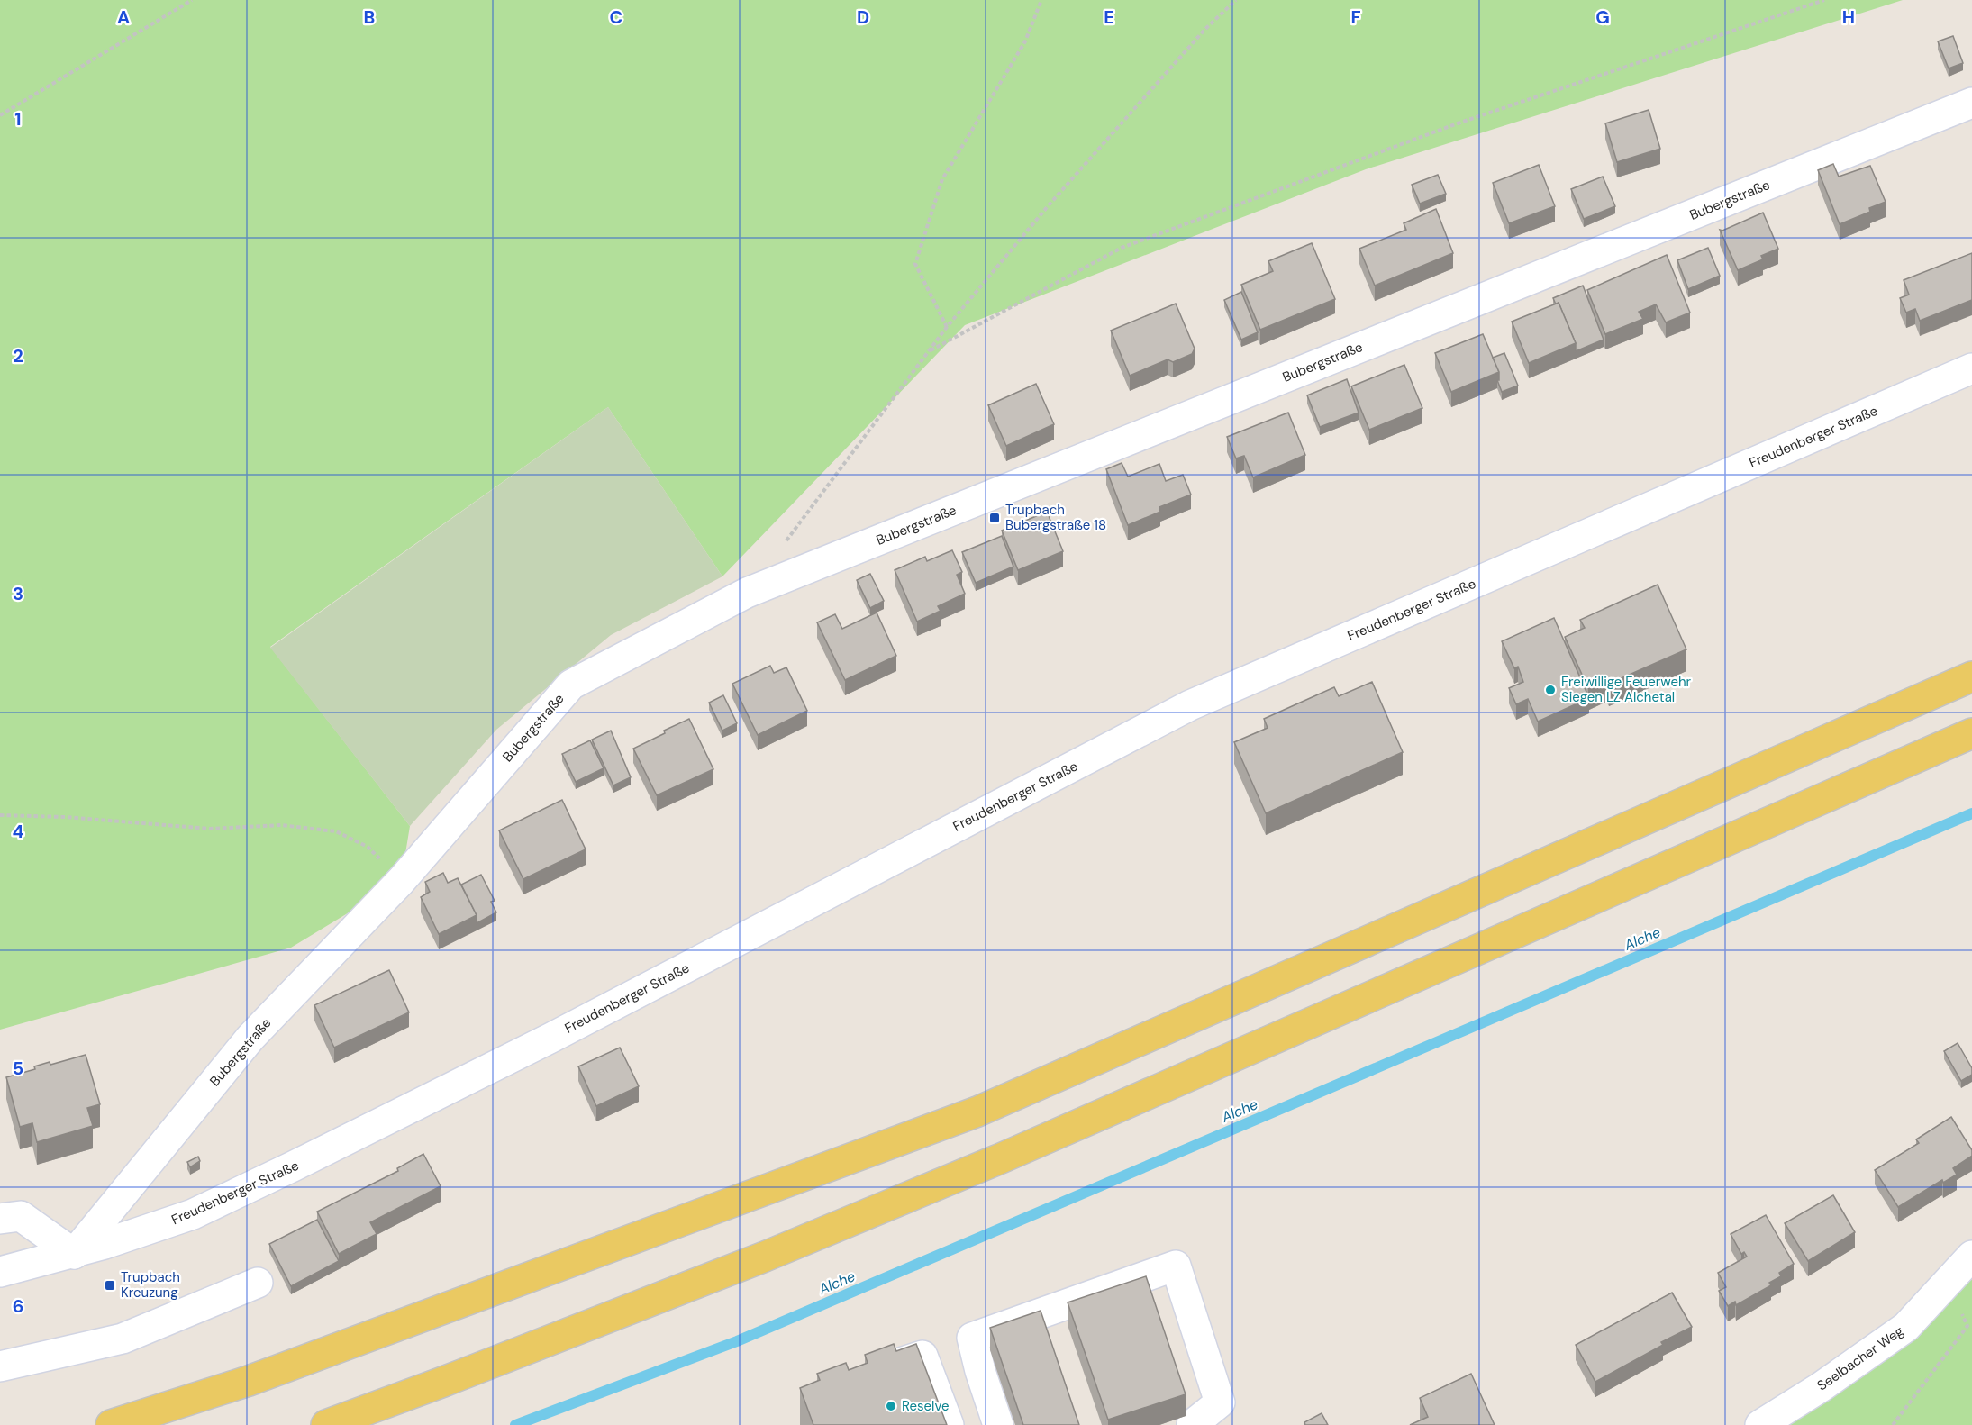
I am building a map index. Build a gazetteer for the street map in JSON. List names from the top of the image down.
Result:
{
  "streets": {
    "street": ["Bubergstraße", "Freudenberger Straße", "Seelbacher Weg"]
  },
  "crossings": [
    ["Bubergstraße", "Freudenberger Straße"]
  ],
  "water": ["Alche"],
  "places": {
    "transit": ["Trupbach Bubergstraße 18", "Trupbach Kreuzung"],
    "other": ["Freiwillige Feuerwehr Siegen LZ Alchetal", "Reselve"]
  },
  "grid": {
    "columns": [
      "A",
      "B",
      "C",
      "D",
      "E",
      "F",
      "G",
      "H"
    ],
    "rows": [
      "1",
      "2",
      "3",
      "4",
      "5",
      "6"
    ]
  }
}
